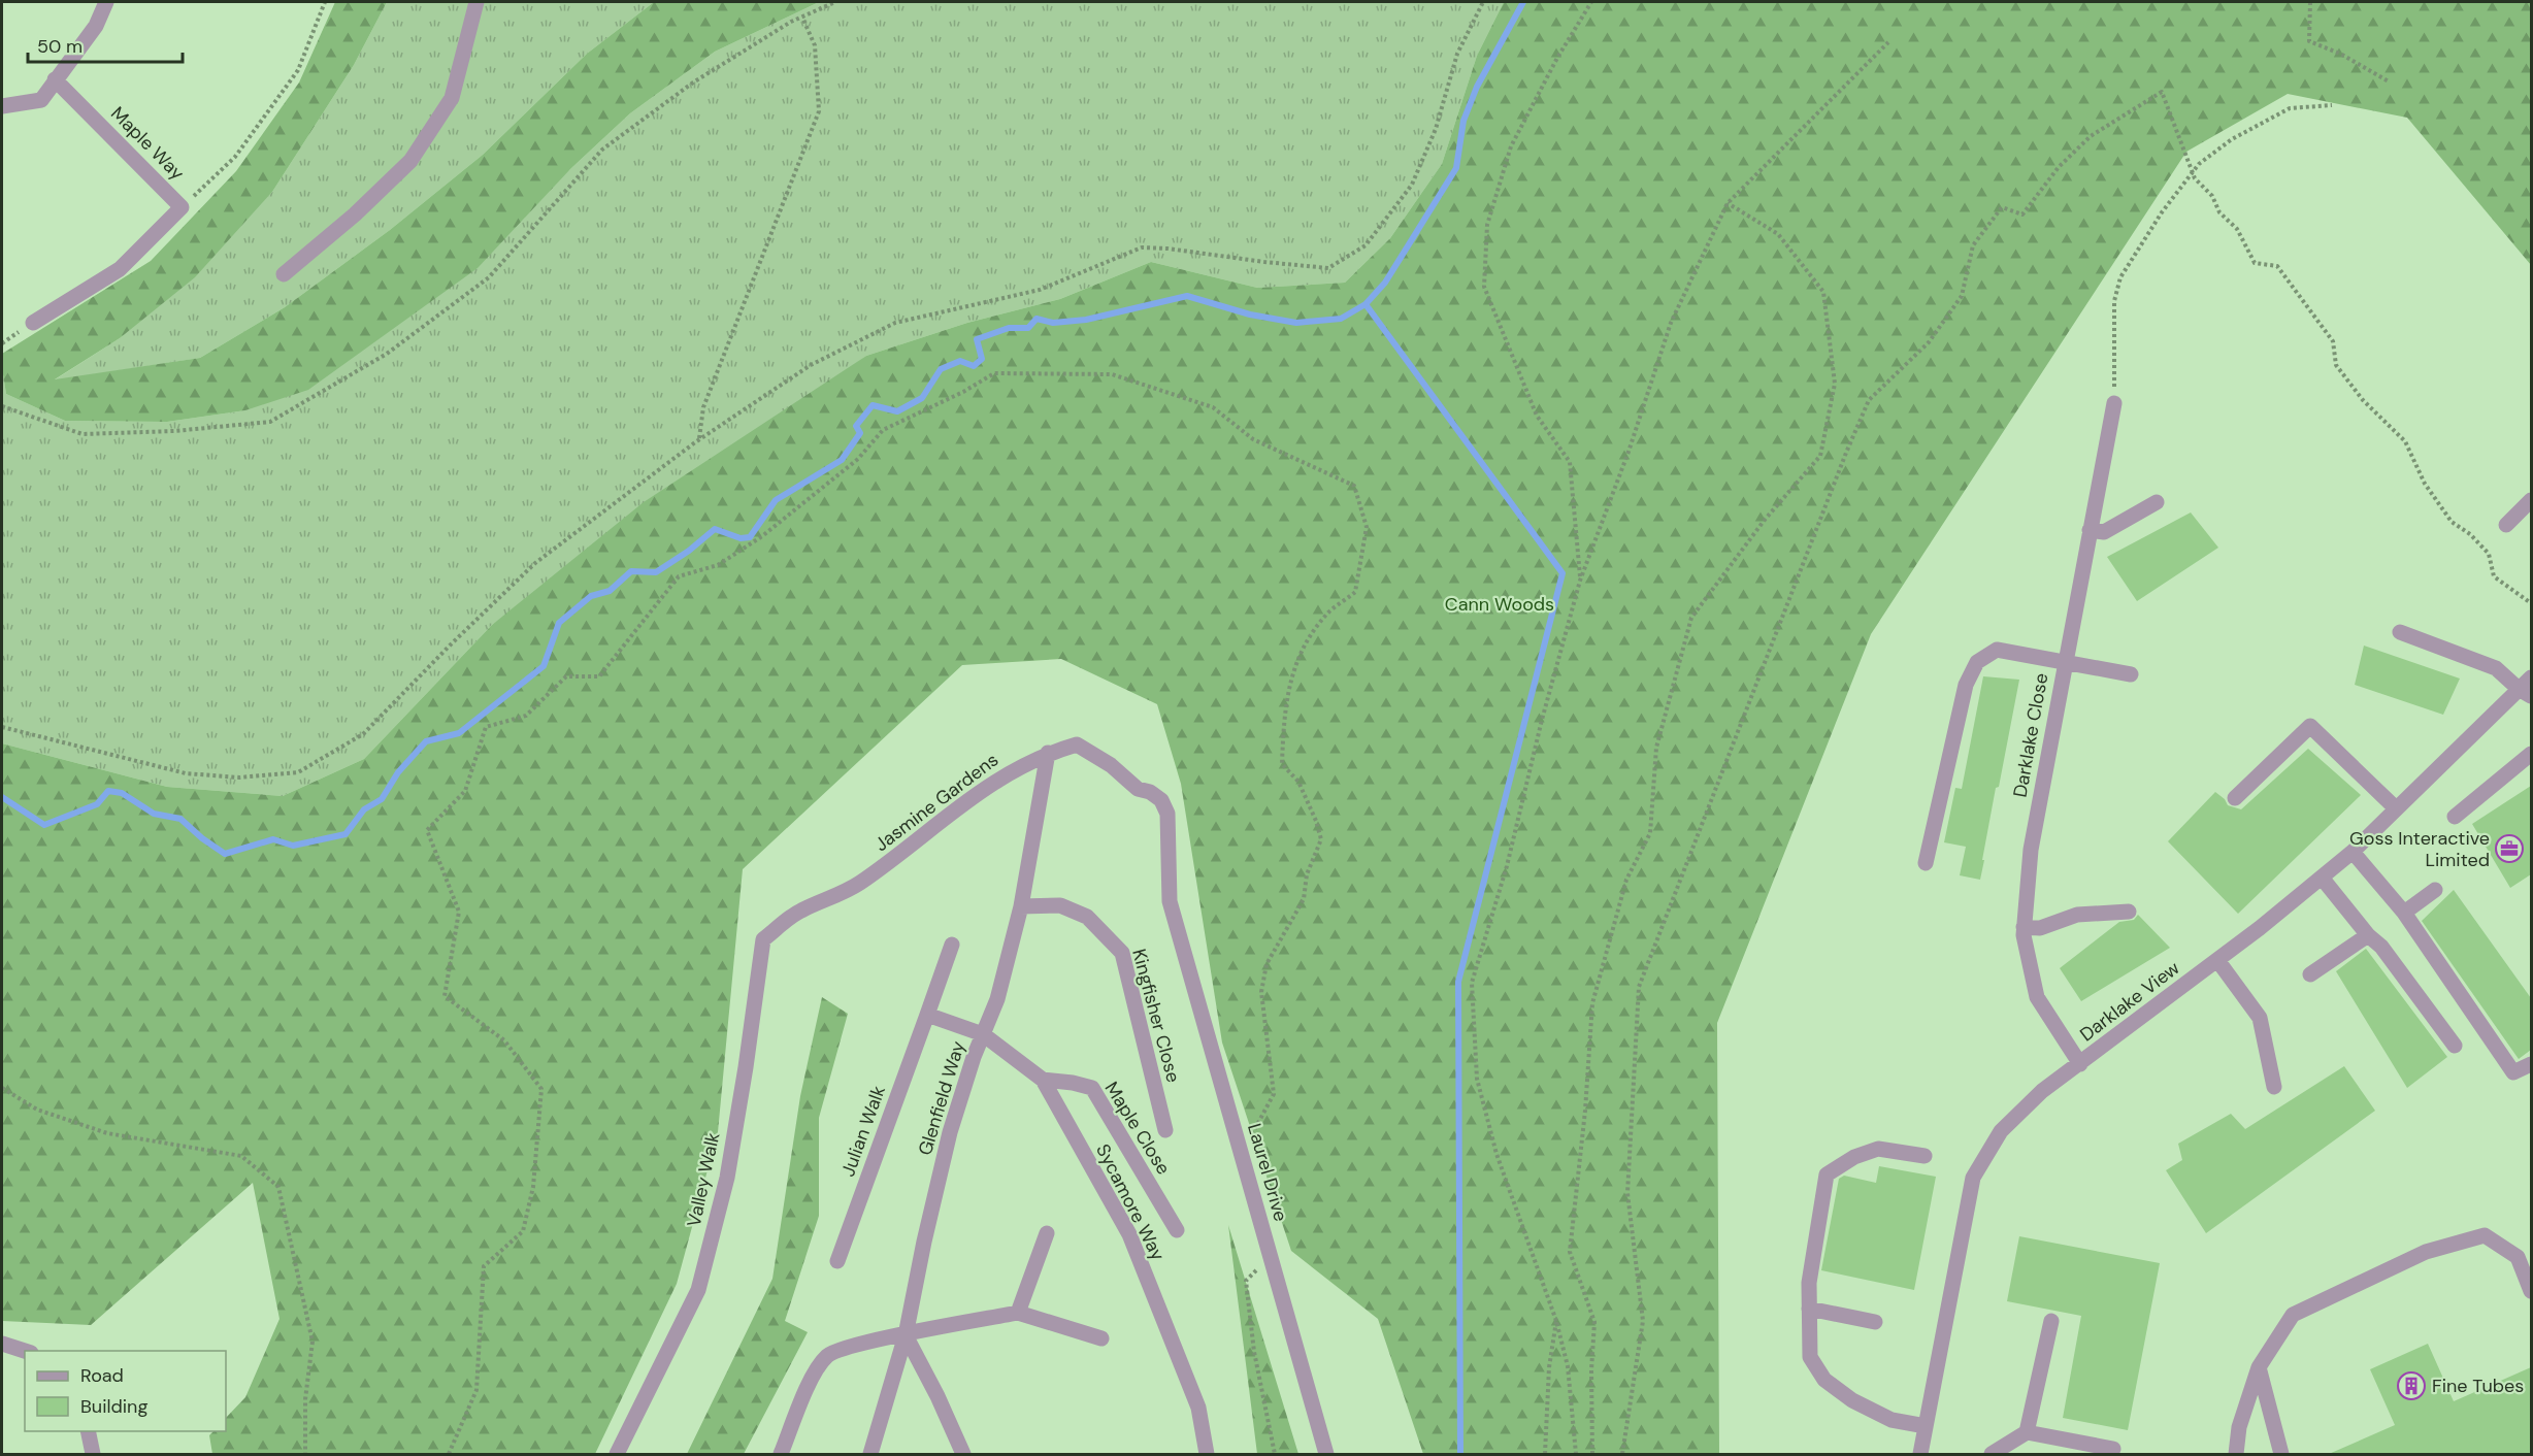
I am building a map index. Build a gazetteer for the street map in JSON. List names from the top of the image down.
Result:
{
  "streets": {
    "street": [
      "Maple Way",
      "Darklake Close",
      "Jasmine Gardens",
      "Darklake View",
      "Kingfisher Close",
      "Glenfield Way",
      "Maple Close",
      "Julian Walk",
      "Laurel Drive",
      "Valley Walk",
      "Sycamore Way"
    ]
  },
  "crossings": [
    ["Darklake Close", "Darklake View"],
    ["Jasmine Gardens", "Glenfield Way"],
    ["Jasmine Gardens", "Laurel Drive"],
    ["Jasmine Gardens", "Valley Walk"],
    ["Kingfisher Close", "Glenfield Way"],
    ["Glenfield Way", "Sycamore Way"],
    ["Maple Close", "Sycamore Way"]
  ],
  "parks": ["Cann Woods"],
  "places": {
    "office": ["Goss Interactive Limited"],
    "building": ["Fine Tubes"]
  },
  "legend": ["Road", "Building"],
  "scale_bar": "50 m"
}
